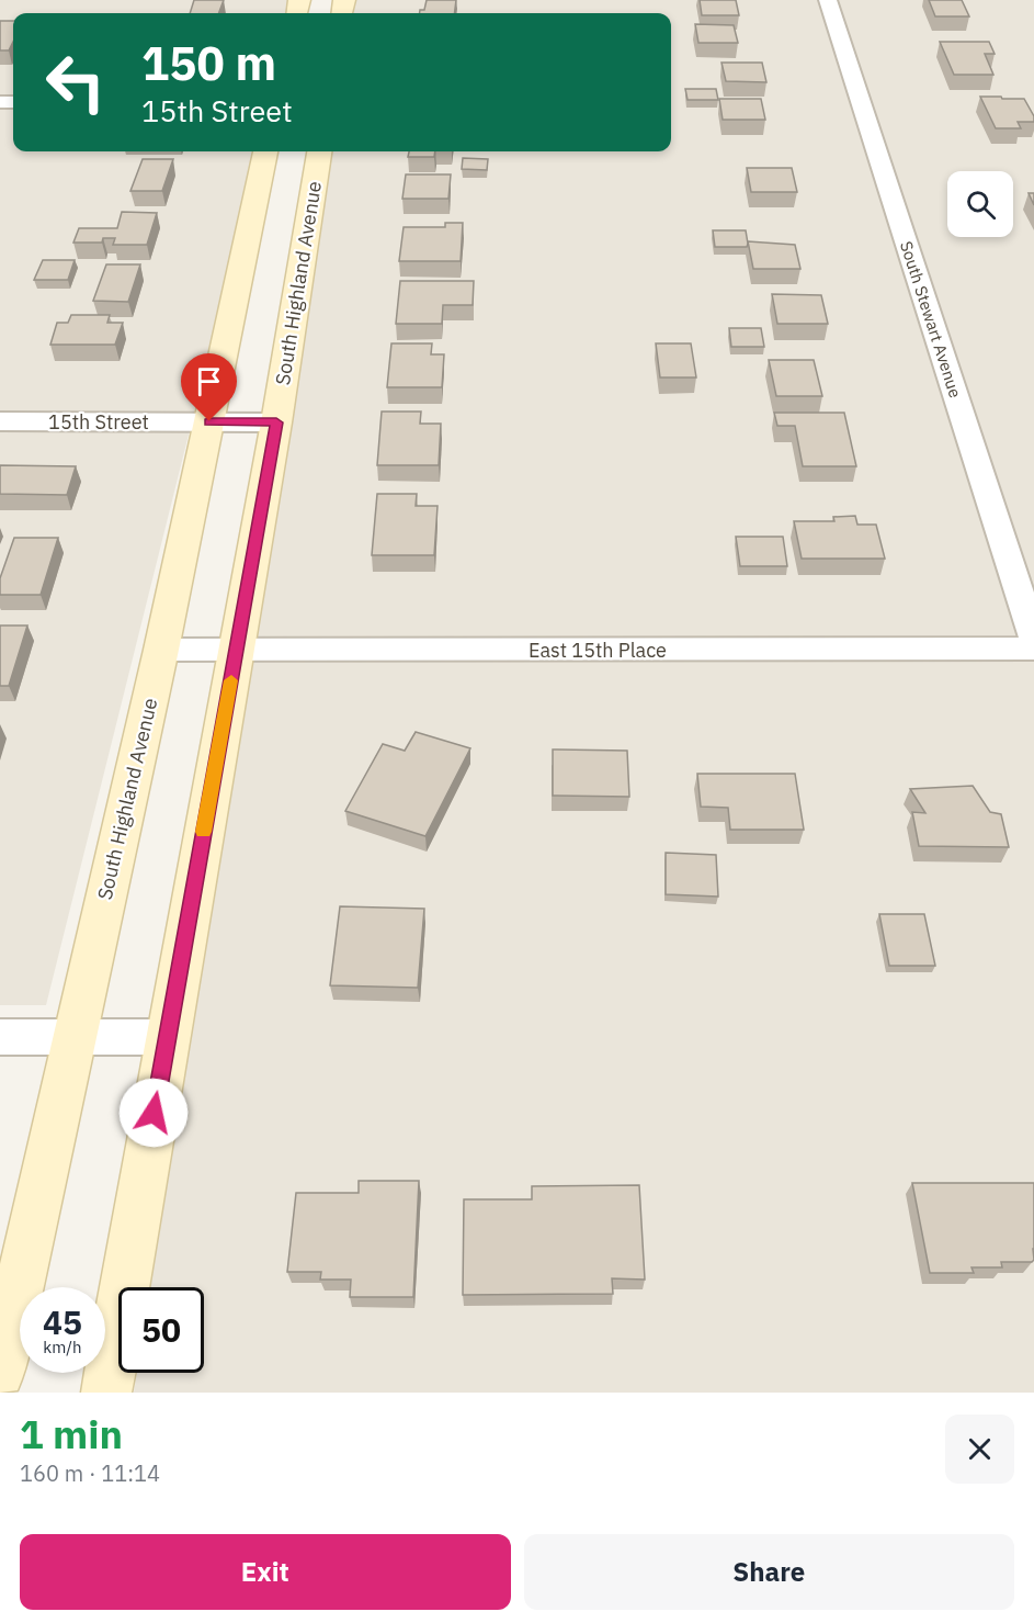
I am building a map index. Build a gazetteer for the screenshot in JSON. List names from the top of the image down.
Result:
{
  "streets": {
    "main road": ["South Highland Avenue"],
    "street": ["South Stewart Avenue", "15th Street", "East 15th Place"]
  },
  "crossings": [
    ["South Highland Avenue", "15th Street"],
    ["South Highland Avenue", "East 15th Place"]
  ],
  "page": {
    "turn": ["150 m", "15th Street"],
    "speed": "45 km/h",
    "limit": "50",
    "heading": ["1 min", "160 m · 11:14"],
    "buttons": ["Exit", "Share"]
  }
}
